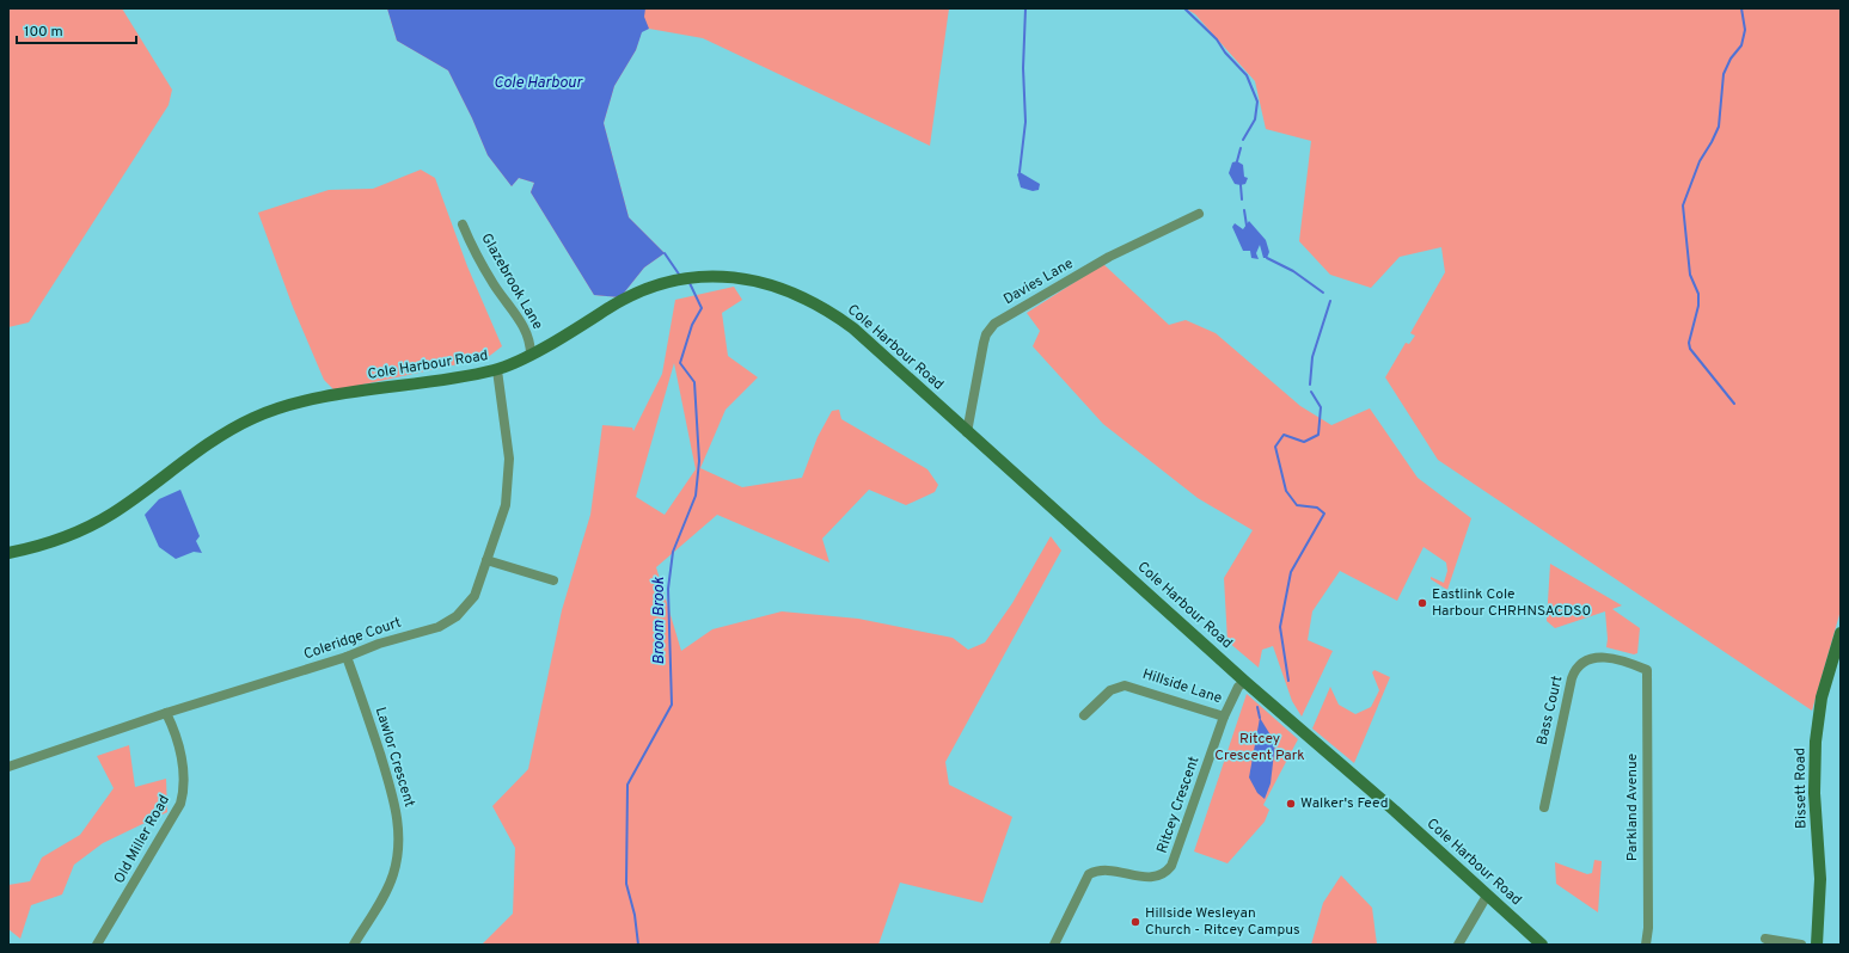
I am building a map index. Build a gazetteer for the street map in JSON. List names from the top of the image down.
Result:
{
  "streets": {
    "main road": ["Cole Harbour Road", "Bissett Road"],
    "street": [
      "Glazebrook Lane",
      "Davies Lane",
      "Coleridge Court",
      "Hillside Lane",
      "Bass Court",
      "Lawlor Crescent",
      "Ritcey Crescent",
      "Parkland Avenue",
      "Old Miller Road"
    ]
  },
  "crossings": [
    ["Glazebrook Lane", "Cole Harbour Road"],
    ["Davies Lane", "Cole Harbour Road"],
    ["Cole Harbour Road", "Coleridge Court"],
    ["Cole Harbour Road", "Ritcey Crescent"],
    ["Coleridge Court", "Lawlor Crescent"],
    ["Coleridge Court", "Old Miller Road"],
    ["Hillside Lane", "Ritcey Crescent"],
    ["Bass Court", "Parkland Avenue"]
  ],
  "water": ["Cole Harbour", "Broom Brook"],
  "parks": ["Ritcey Crescent Park"],
  "places": ["Eastlink Cole Harbour CHRHNSACDS0", "Walker's Feed", "Hillside Wesleyan Church - Ritcey Campus"],
  "scale_bar": "100 m"
}
